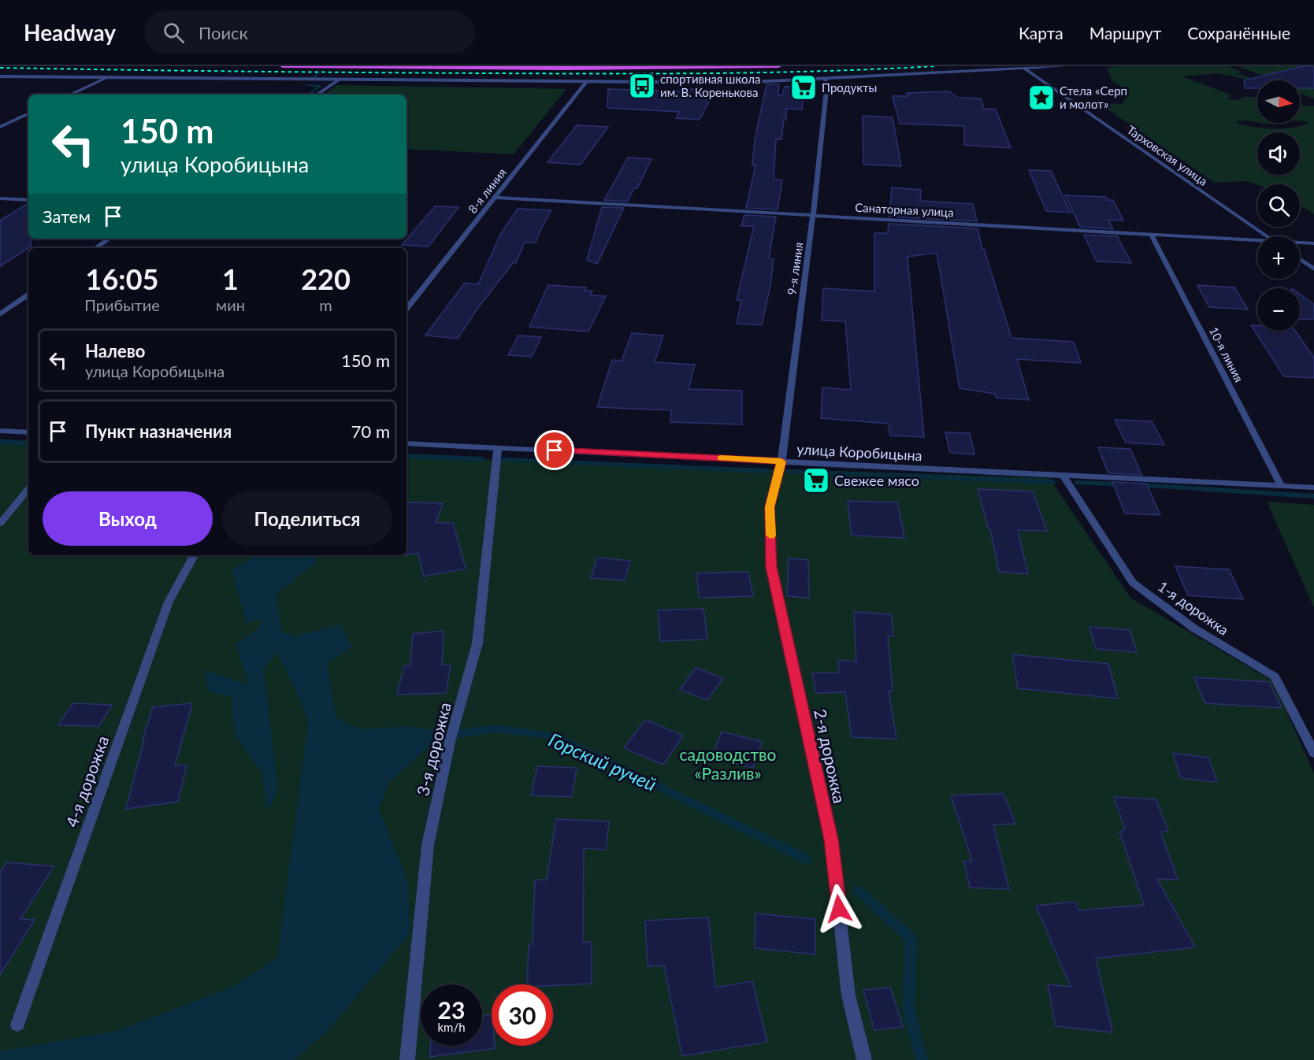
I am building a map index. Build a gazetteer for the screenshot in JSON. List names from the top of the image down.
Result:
{
  "streets": {
    "street": [
      "Тарховская улица",
      "8-я линия",
      "Санаторная улица",
      "9-я линия",
      "10-я линия",
      "улица Коробицына",
      "1-я дорожка",
      "3-я дорожка",
      "2-я дорожка",
      "4-я дорожка"
    ]
  },
  "crossings": [
    ["8-я линия", "Санаторная улица"],
    ["Санаторная улица", "9-я линия"],
    ["Санаторная улица", "10-я линия"],
    ["9-я линия", "улица Коробицына"],
    ["9-я линия", "2-я дорожка"],
    ["10-я линия", "улица Коробицына"],
    ["улица Коробицына", "1-я дорожка"],
    ["улица Коробицына", "3-я дорожка"],
    ["улица Коробицына", "2-я дорожка"]
  ],
  "water": ["Горский ручей"],
  "parks": ["садоводство «Разлив»"],
  "places": {
    "bus stop": ["спортивная школа им. В. Коренькова"],
    "supermarket": ["Продукты", "Свежее мясо"],
    "place": ["Стела «Серп и молот»"]
  },
  "north": "right",
  "page": {
    "header": "Headway",
    "search": "Поиск",
    "nav": ["Карта", "Маршрут", "Сохранённые"],
    "map_buttons": ["+", "−"],
    "turn": ["150 m", "улица Коробицына"],
    "then": "Затем",
    "eta": [
      "16:05",
      "Прибытие",
      "1",
      "мин",
      "220",
      "m"
    ],
    "list": [
      {
        "name": "Налево",
        "note": "улица Коробицына",
        "value": "150 m"
      },
      {
        "name": "Пункт назначения",
        "value": "70 m"
      }
    ],
    "buttons": ["Выход", "Поделиться"],
    "speed": "23 km/h",
    "limit": "30"
  }
}
